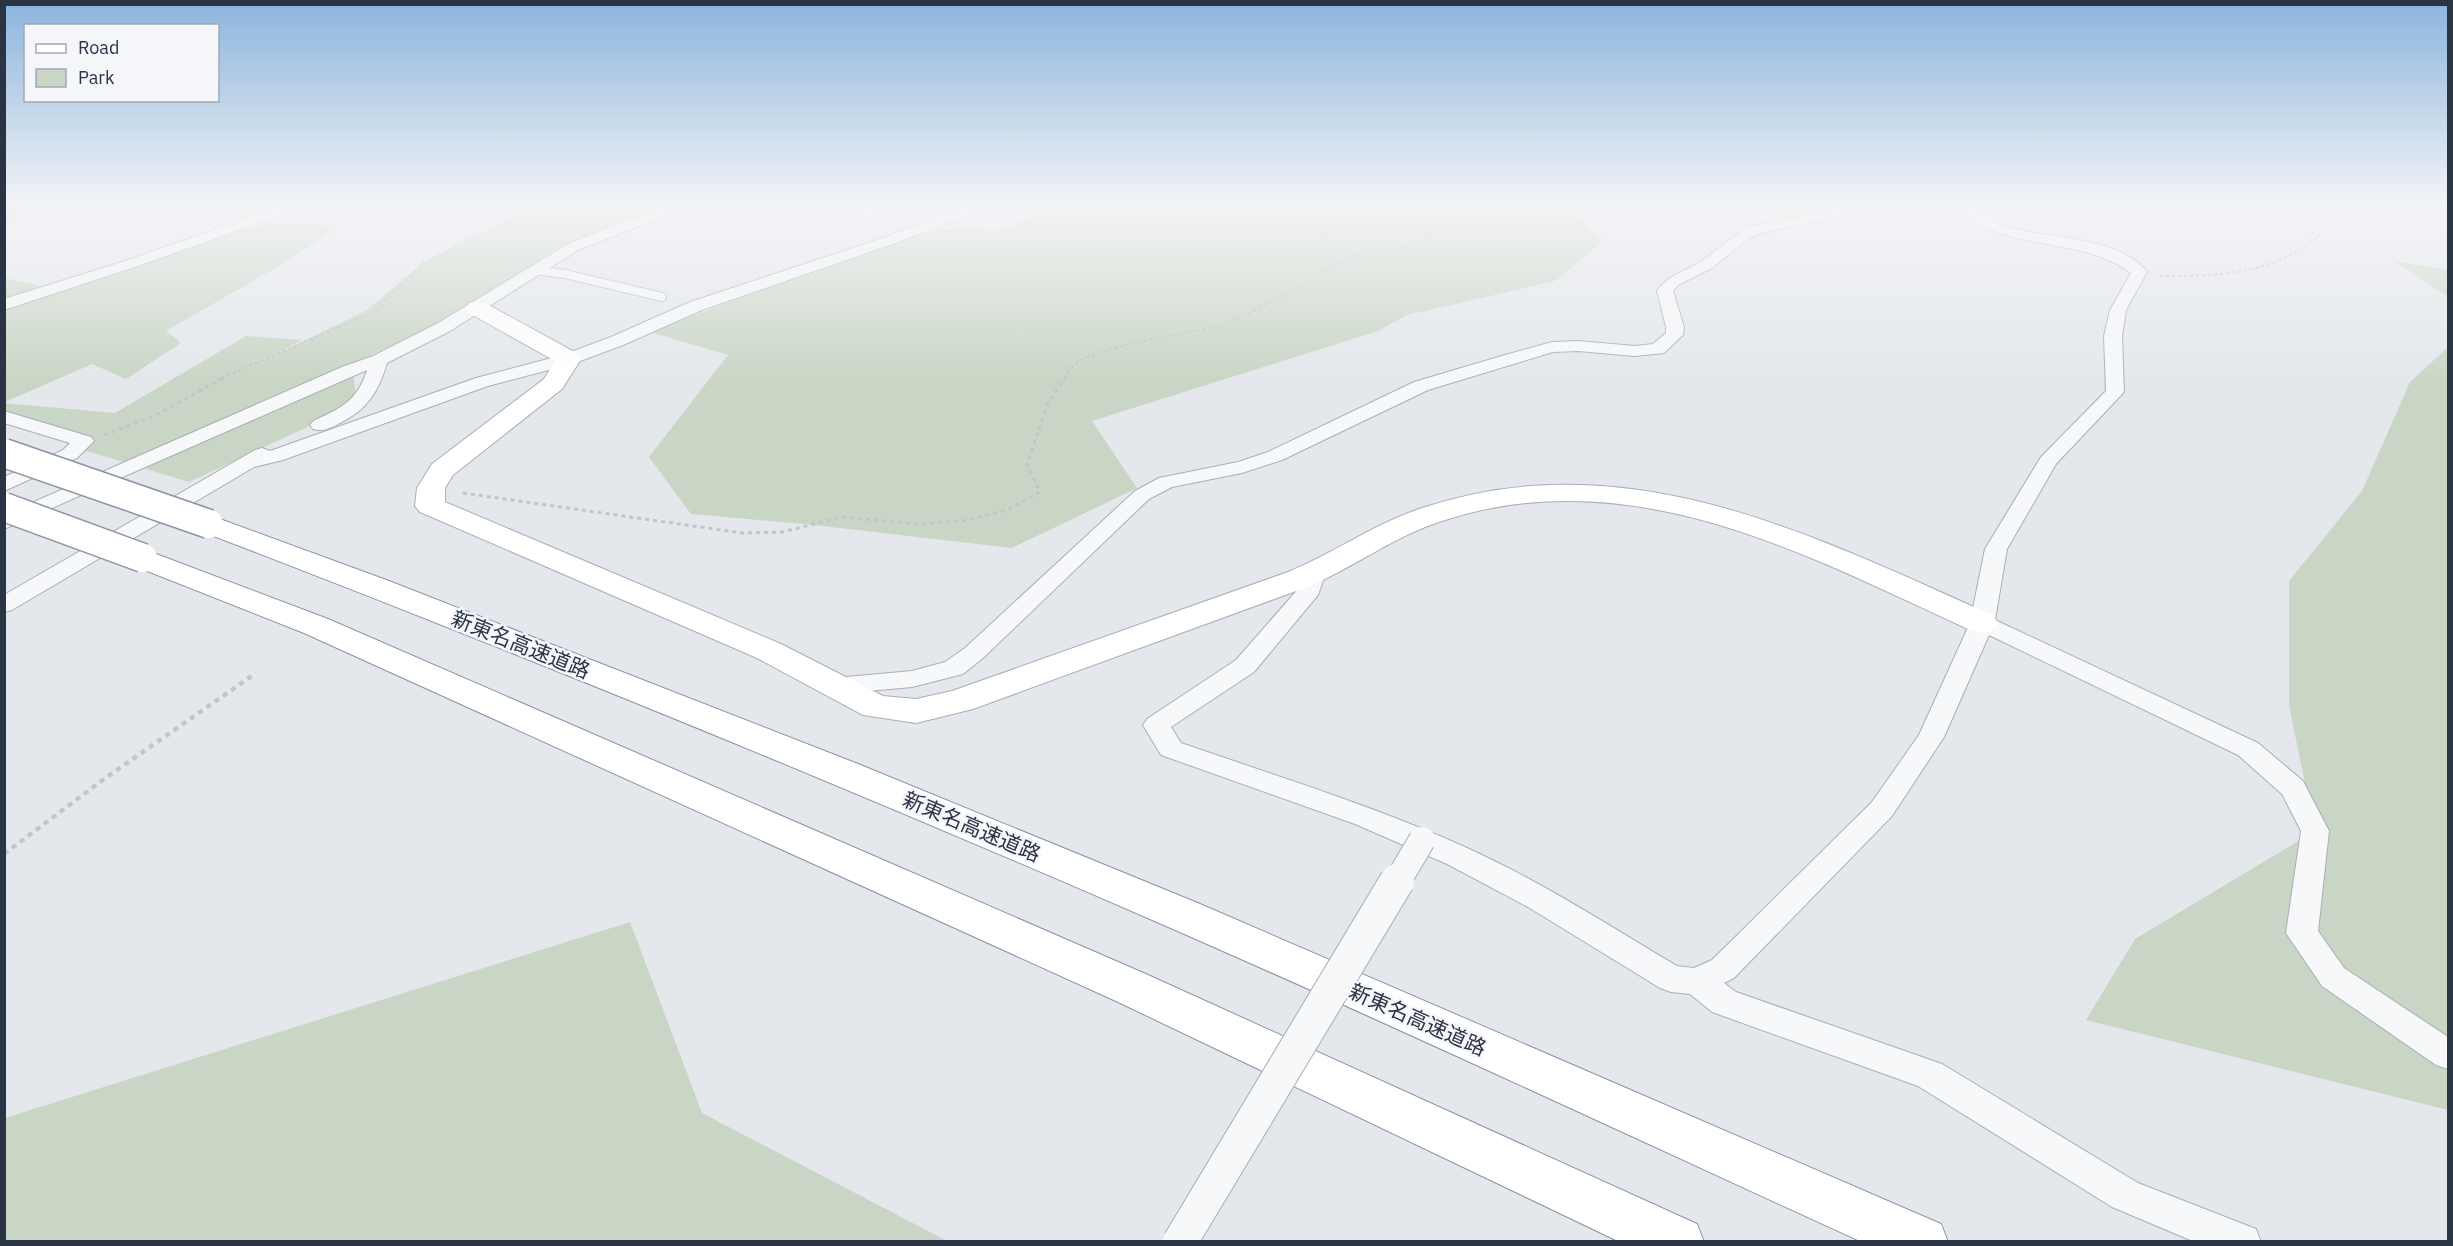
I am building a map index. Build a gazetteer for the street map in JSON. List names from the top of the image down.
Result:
{
  "streets": {
    "main road": ["新東名高速道路"]
  },
  "legend": ["Road", "Park"]
}
